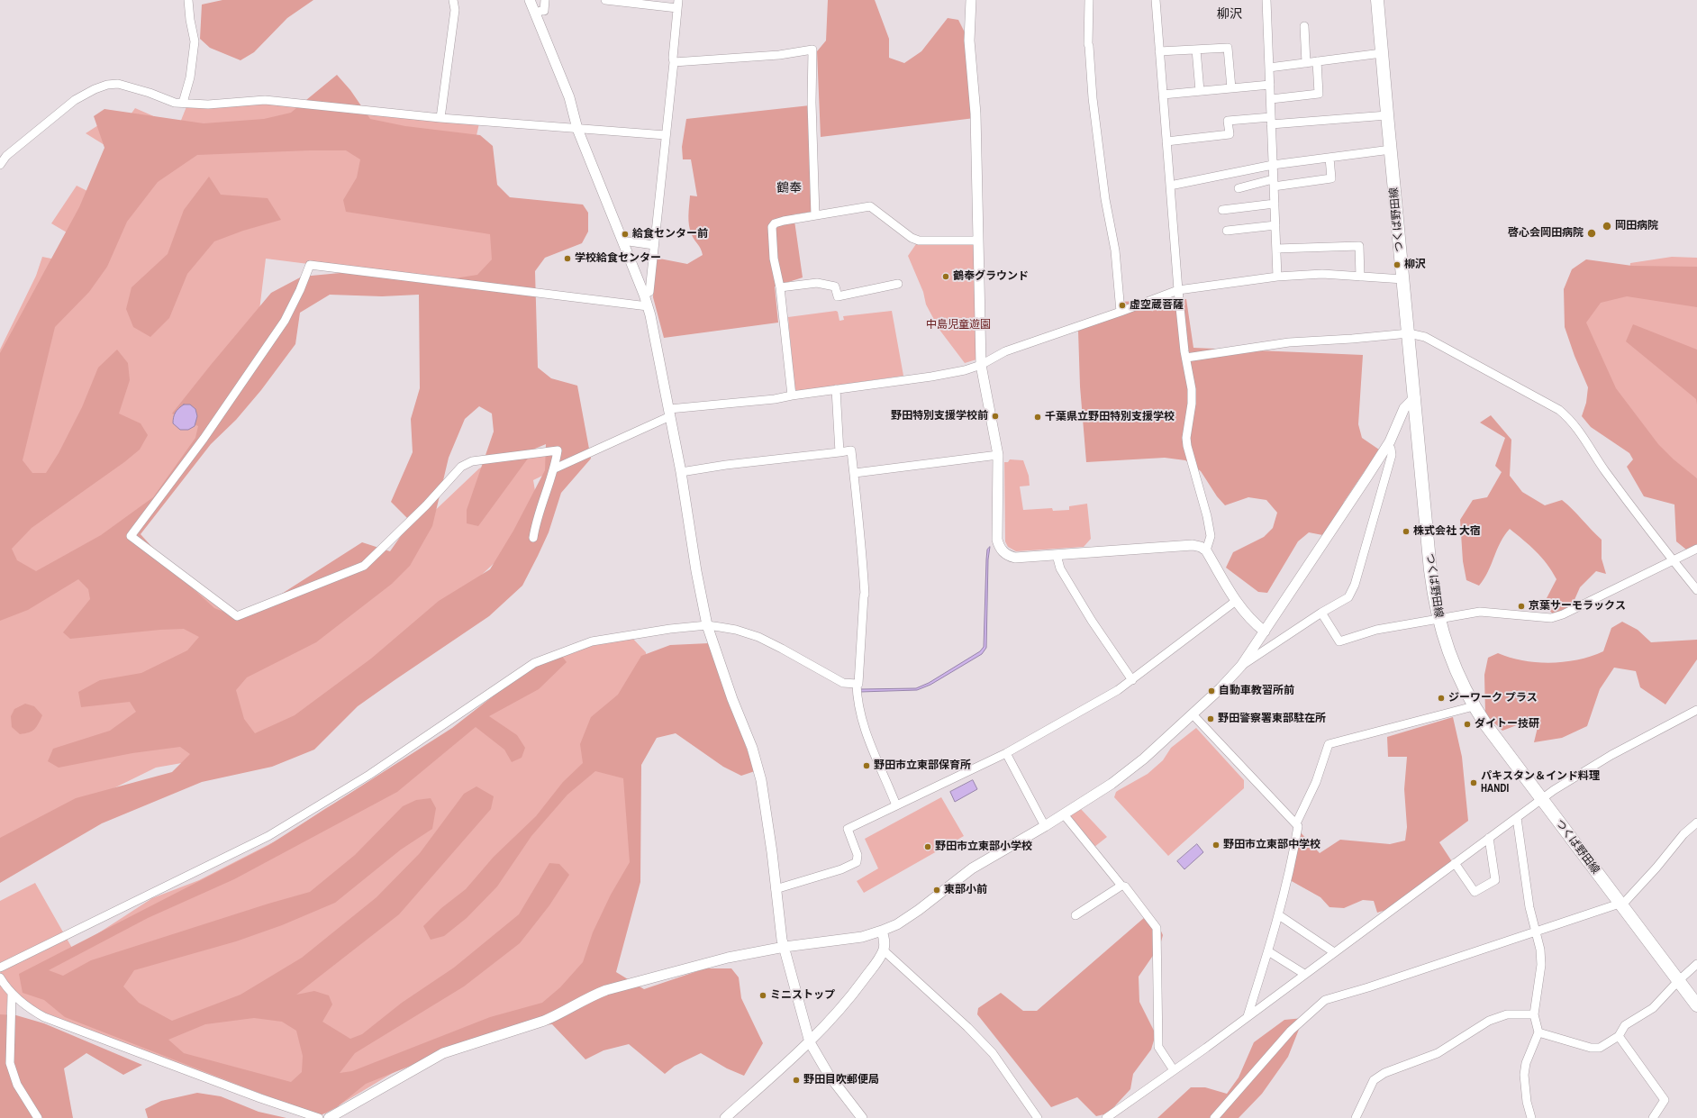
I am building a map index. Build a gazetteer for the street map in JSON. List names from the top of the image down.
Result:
{
  "streets": {
    "main road": ["つくば野田線"]
  },
  "districts": ["柳沢", "鶴奉"],
  "parks": ["中島児童遊園"],
  "places": [
    "岡田病院",
    "啓心会岡田病院",
    "給食センター前",
    "学校給食センター",
    "柳沢",
    "鶴奉グラウンド",
    "虚空蔵菩薩",
    "野田特別支援学校前",
    "千葉県立野田特別支援学校",
    "株式会社 大宿",
    "京葉サーモラックス",
    "自動車教習所前",
    "ジーワーク プラス",
    "野田警察署東部駐在所",
    "ダイトー技研",
    "野田市立東部保育所",
    "パキスタン＆インド料理 HANDI",
    "野田市立東部中学校",
    "野田市立東部小学校",
    "東部小前",
    "ミニストップ",
    "野田目吹郵便局"
  ]
}
